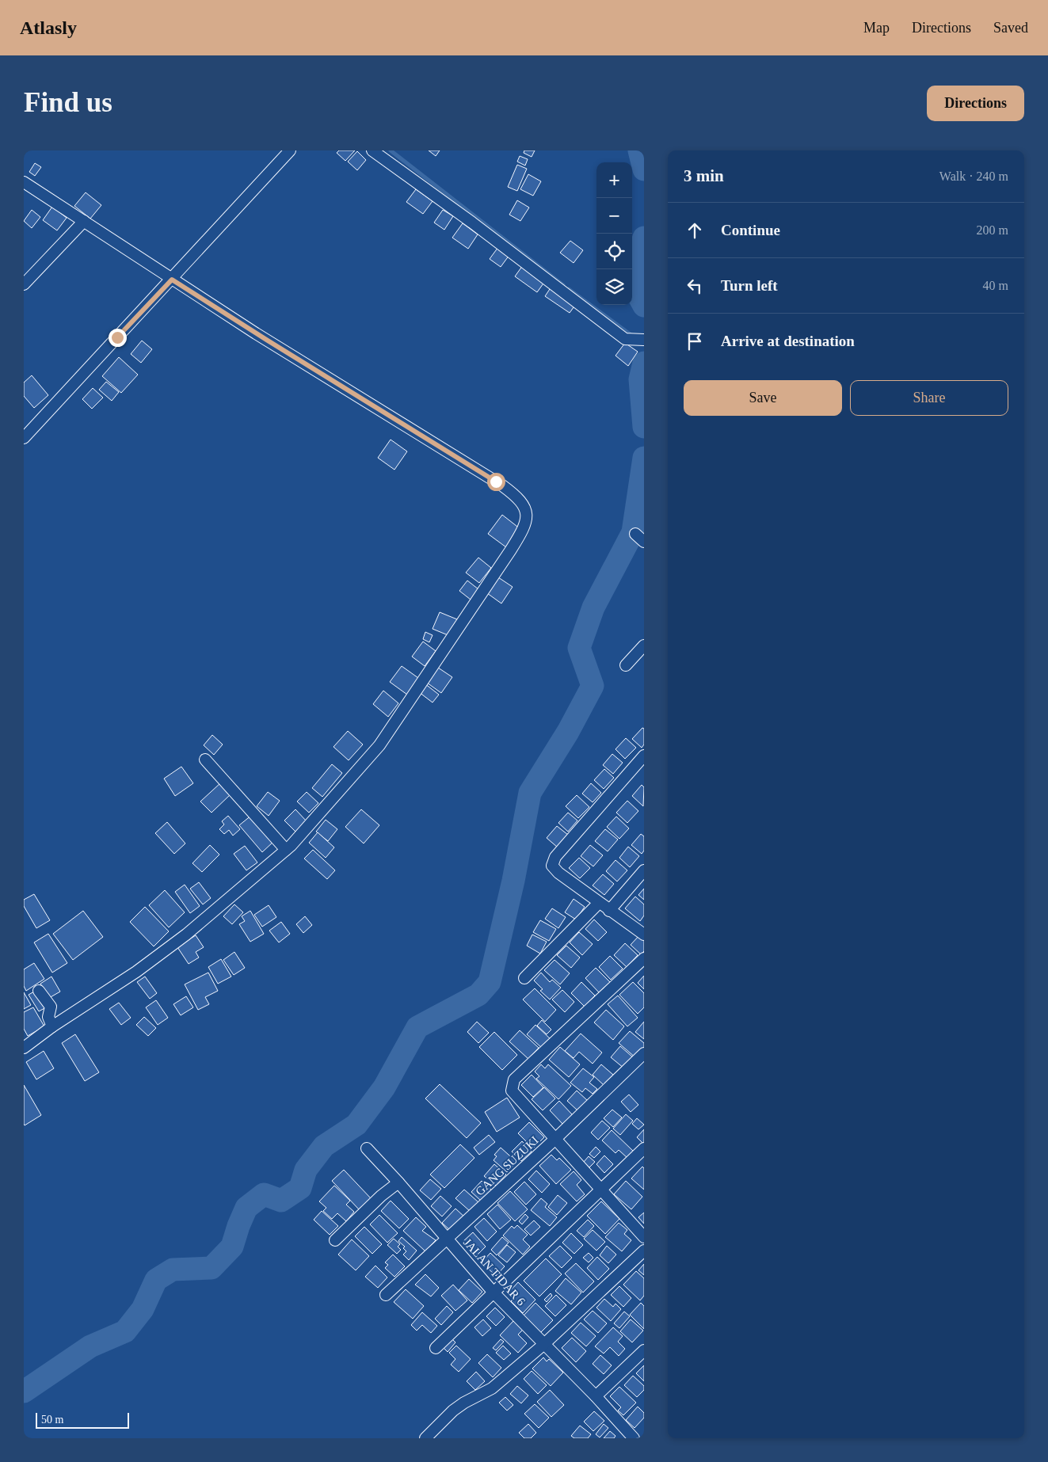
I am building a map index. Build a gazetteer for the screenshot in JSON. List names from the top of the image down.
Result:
{
  "streets": {
    "street": ["GANG SUZUKI", "JALAN TIDAR 6"]
  },
  "crossings": [
    ["GANG SUZUKI", "JALAN TIDAR 6"]
  ],
  "scale_bar": "50 m",
  "page": {
    "header": "Atlasly",
    "nav": ["Map", "Directions", "Saved"],
    "buttons": [
      "Directions",
      ["Save", "Share"]
    ],
    "title": "Find us",
    "heading": ["3 min", "Walk · 240 m"],
    "map_buttons": ["+", "−"],
    "list": [
      ["Continue", "200 m"],
      ["Turn left", "40 m"],
      "Arrive at destination"
    ],
    "scale": "50 m"
  }
}
